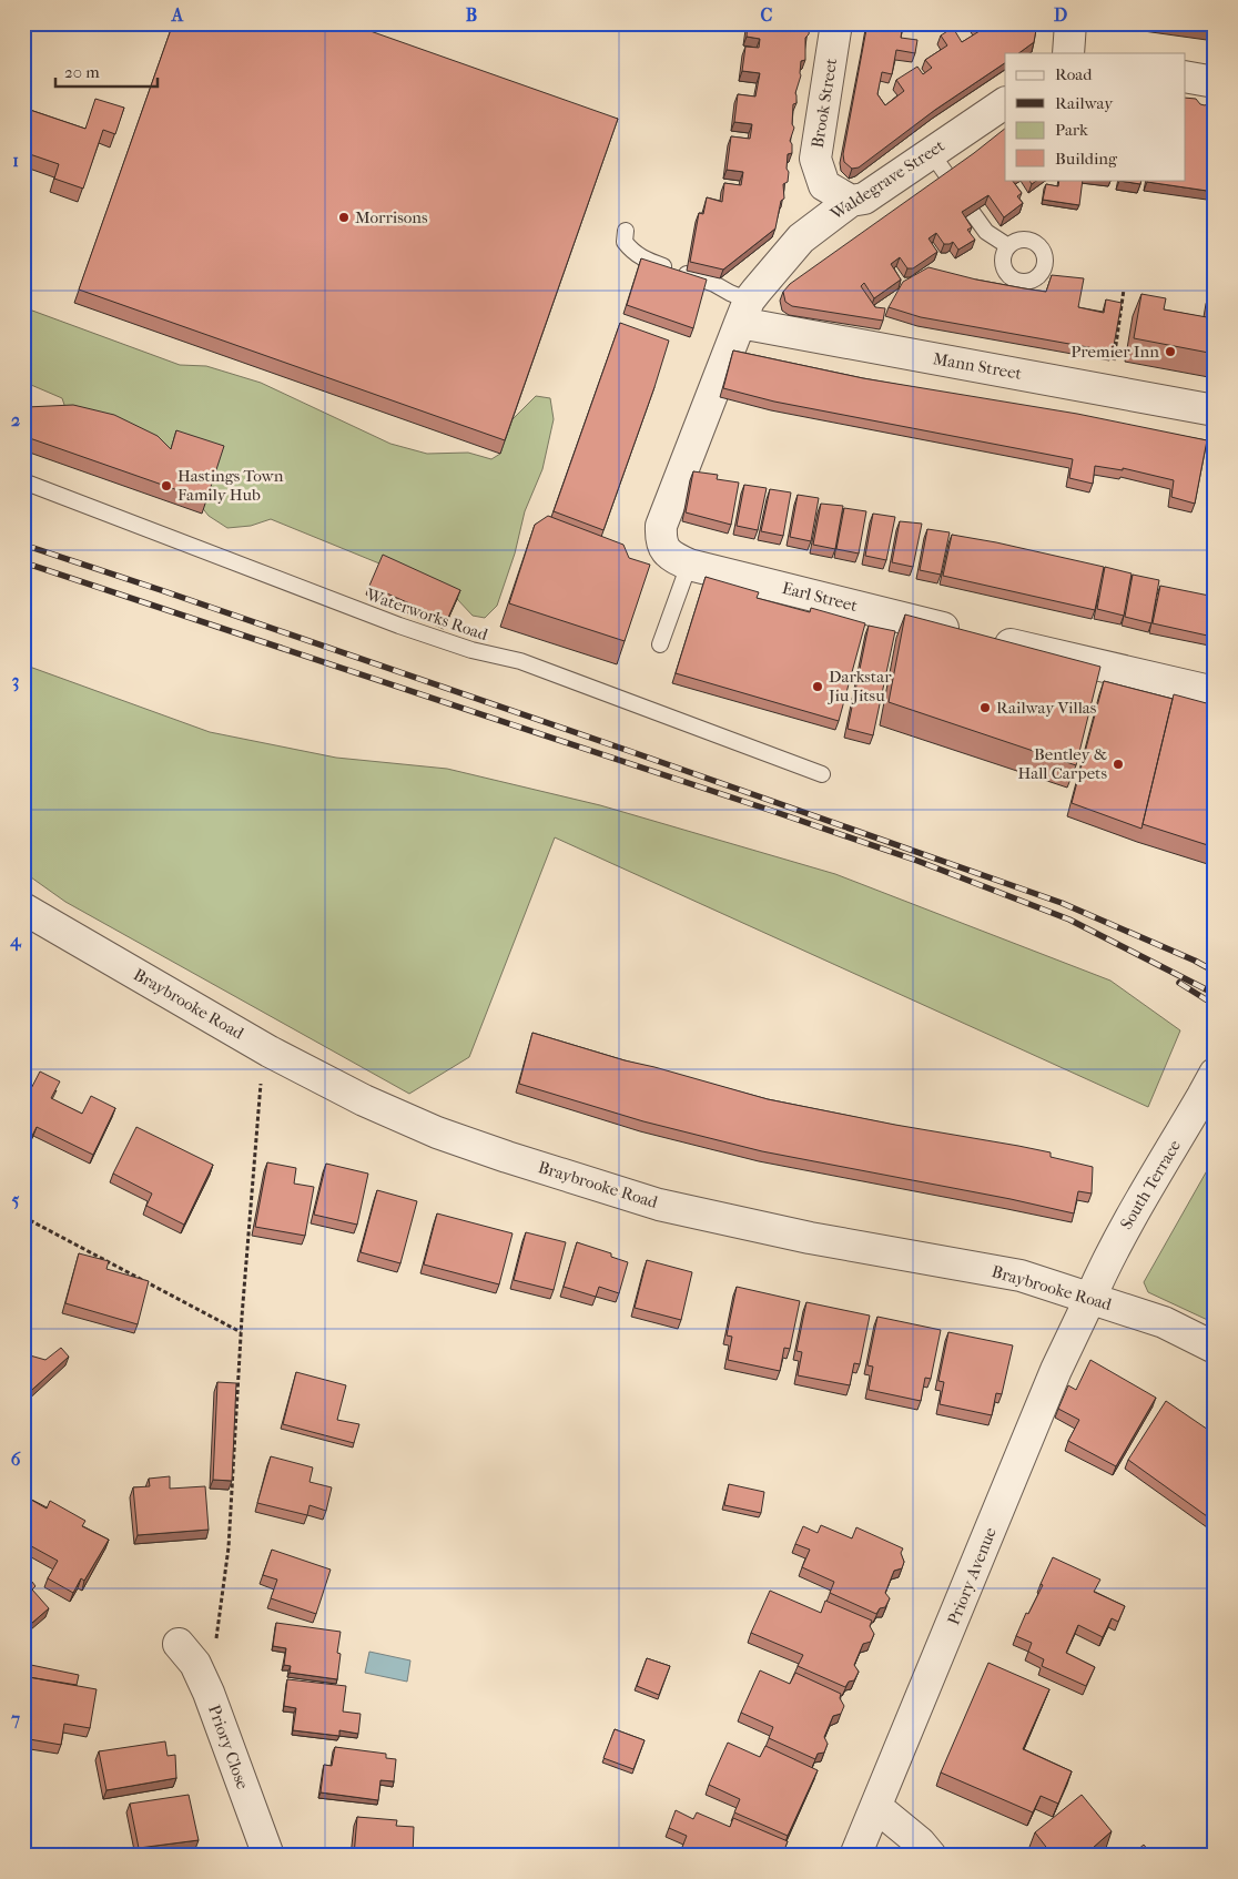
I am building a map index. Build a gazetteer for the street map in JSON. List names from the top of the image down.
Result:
{
  "streets": {
    "street": [
      "Brook Street",
      "Waldegrave Street",
      "Mann Street",
      "Earl Street",
      "Braybrooke Road",
      "South Terrace",
      "Priory Avenue",
      "Priory Close"
    ],
    "lane": ["Waterworks Road"]
  },
  "crossings": [
    ["Brook Street", "Waldegrave Street"],
    ["Waldegrave Street", "Mann Street"],
    ["Waldegrave Street", "Earl Street"],
    ["Mann Street", "Earl Street"],
    ["Braybrooke Road", "South Terrace"],
    ["Braybrooke Road", "Priory Avenue"],
    ["South Terrace", "Priory Avenue"]
  ],
  "places": [
    "Morrisons",
    "Premier Inn",
    "Hastings Town Family Hub",
    "Darkstar Jiu Jitsu",
    "Railway Villas",
    "Bentley & Hall Carpets"
  ],
  "legend": [
    "Road",
    "Railway",
    "Park",
    "Building"
  ],
  "scale_bar": "20 m",
  "grid": {
    "columns": [
      "A",
      "B",
      "C",
      "D"
    ],
    "rows": [
      "1",
      "2",
      "3",
      "4",
      "5",
      "6",
      "7"
    ]
  }
}
